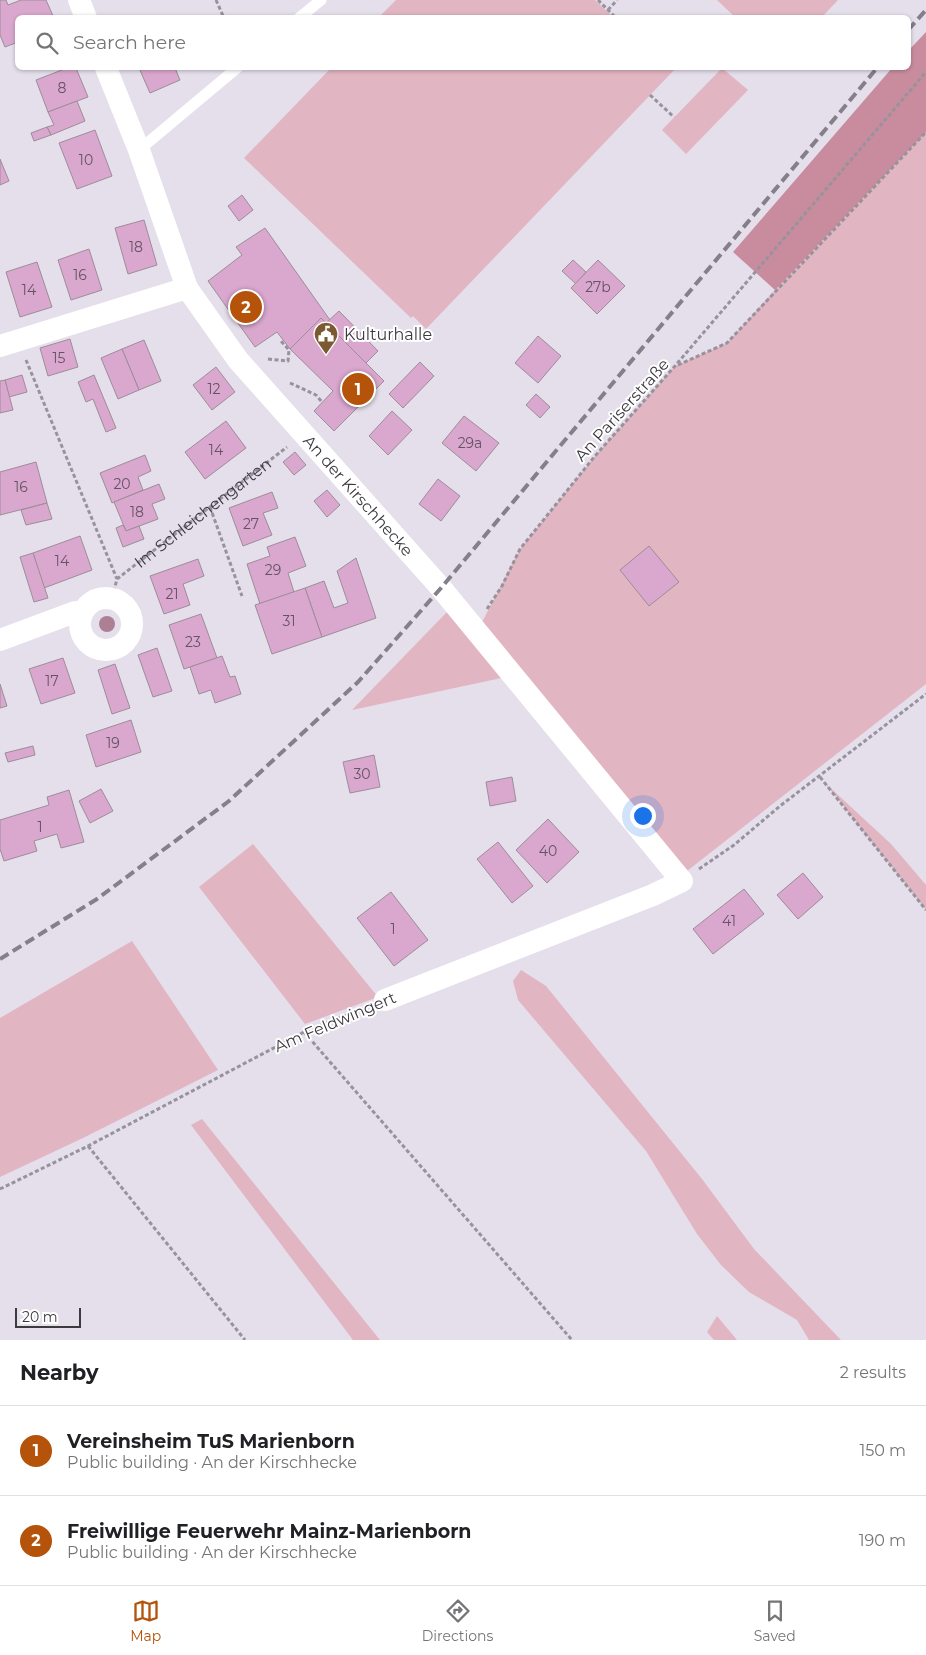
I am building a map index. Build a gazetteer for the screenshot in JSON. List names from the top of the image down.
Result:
{
  "streets": {
    "street": ["An der Kirschhecke", "Am Feldwingert"],
    "path": ["An Pariserstraße", "Im Schleichengarten"]
  },
  "crossings": [
    ["An Pariserstraße", "An der Kirschhecke"],
    ["An der Kirschhecke", "Im Schleichengarten"],
    ["An der Kirschhecke", "Am Feldwingert"]
  ],
  "places": {
    "public building": ["Kulturhalle"]
  },
  "house_numbers": [
    "8",
    "10",
    "18",
    "16",
    "27b",
    "14",
    "15",
    "12",
    "29a",
    "14",
    "20",
    "16",
    "18",
    "27",
    "14",
    "29",
    "21",
    "31",
    "23",
    "17",
    "19",
    "30",
    "1",
    "40",
    "41",
    "1"
  ],
  "scale_bar": "20 m",
  "page": {
    "search": "Search here",
    "pins": ["2", "1"],
    "scale": "20 m",
    "heading": ["Nearby", "2 results"],
    "list": [
      {
        "mark": "1",
        "name": "Vereinsheim TuS Marienborn",
        "note": "Public building · An der Kirschhecke",
        "value": "150 m"
      },
      {
        "mark": "2",
        "name": "Freiwillige Feuerwehr Mainz-Marienborn",
        "note": "Public building · An der Kirschhecke",
        "value": "190 m"
      }
    ],
    "nav": ["Map", "Directions", "Saved"]
  }
}
